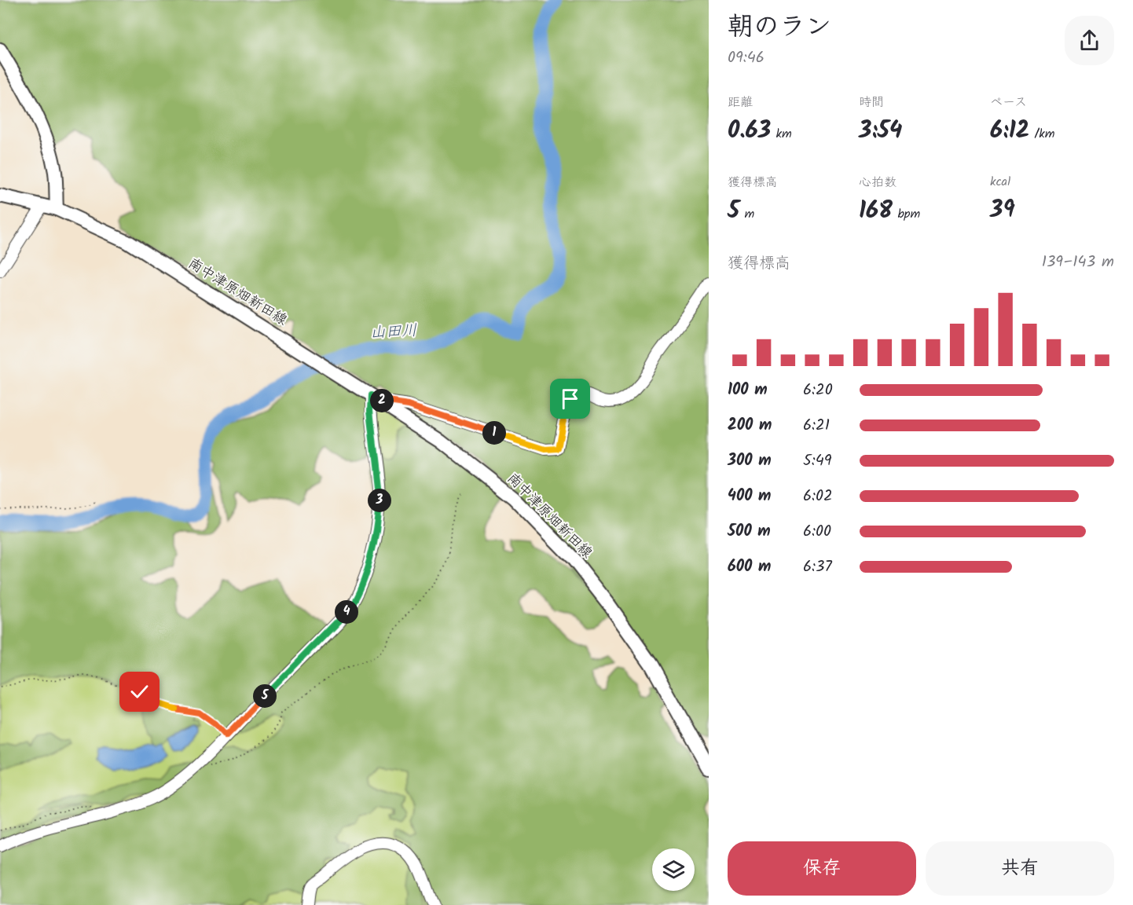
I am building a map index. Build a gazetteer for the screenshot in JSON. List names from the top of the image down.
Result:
{
  "streets": {
    "main road": ["南中津原畑新田線"]
  },
  "water": ["山田川"],
  "page": {
    "heading": ["朝のラン", "09:46"],
    "stats": [
      ["距離", "0.63 km"],
      ["時間", "3:54"],
      ["ペース", "6:12 /km"],
      ["獲得標高", "5 m"],
      ["心拍数", "168 bpm"],
      ["kcal", "39"]
    ],
    "chart": ["獲得標高", "139–143 m"],
    "list": [
      {
        "name": "100 m",
        "note": "6:20"
      },
      {
        "name": "200 m",
        "note": "6:21"
      },
      {
        "name": "300 m",
        "note": "5:49"
      },
      {
        "name": "400 m",
        "note": "6:02"
      },
      {
        "name": "500 m",
        "note": "6:00"
      },
      {
        "name": "600 m",
        "note": "6:37"
      }
    ],
    "pins": [
      "2",
      "1",
      "3",
      "4",
      "5"
    ],
    "buttons": ["保存", "共有"]
  }
}
